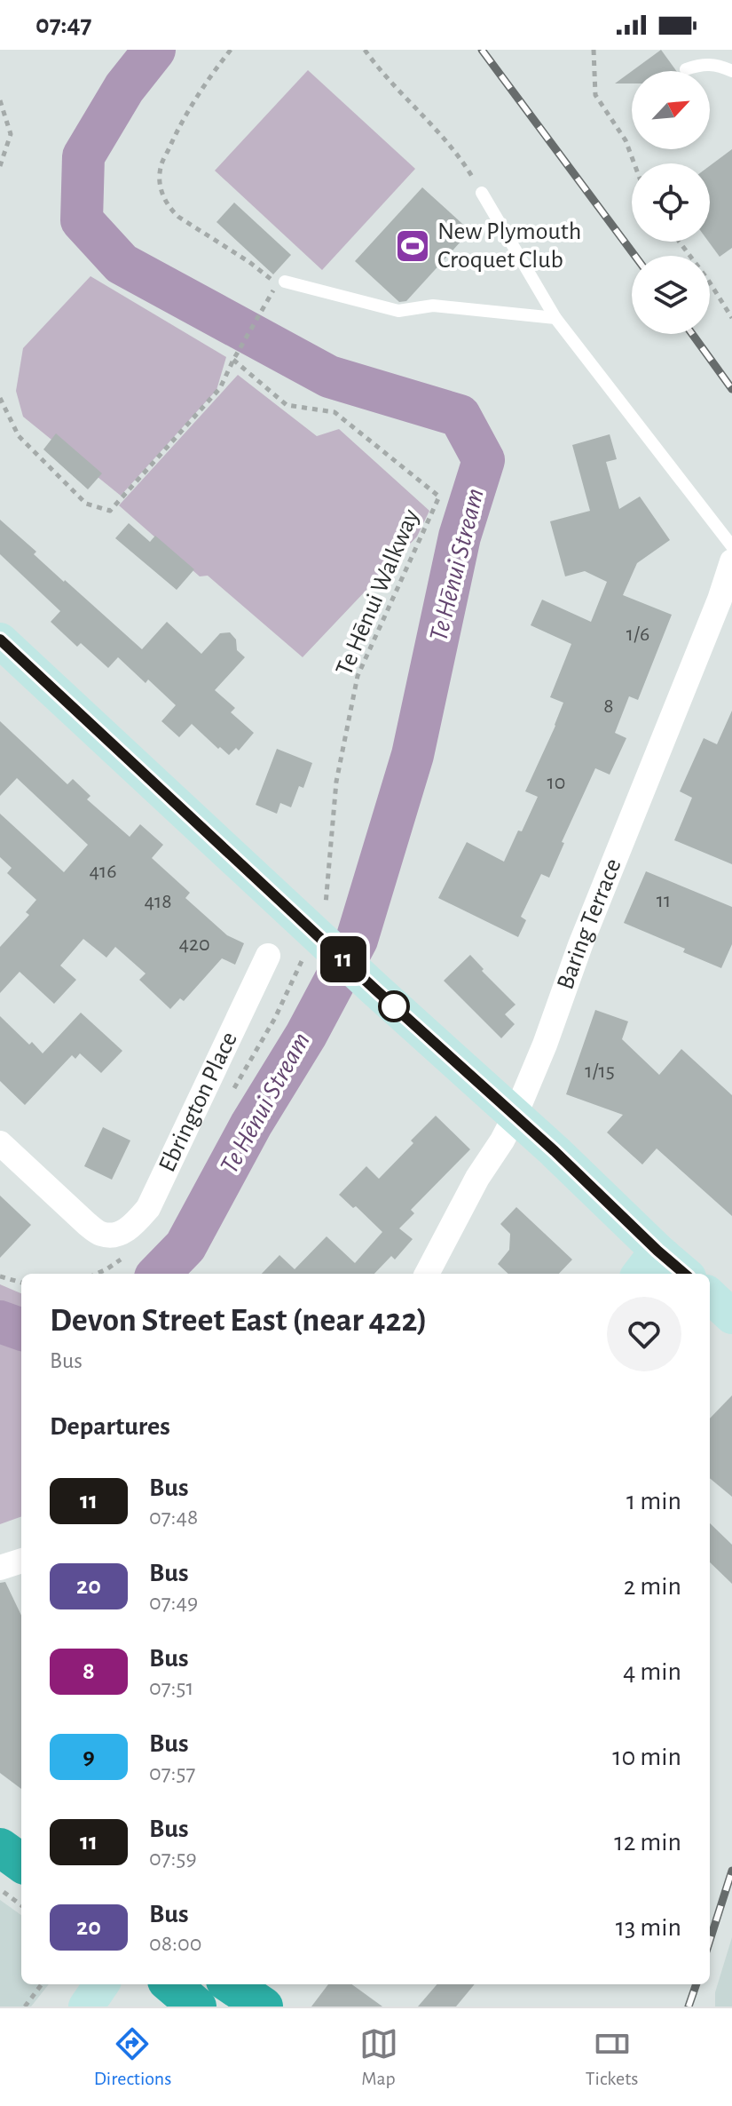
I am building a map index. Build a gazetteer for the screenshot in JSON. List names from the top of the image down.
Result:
{
  "streets": {
    "street": ["Baring Terrace", "Ebrington Place"],
    "path": ["Te Hēnui Walkway"]
  },
  "water": ["Te Hēnui Stream"],
  "places": {
    "sports": ["New Plymouth Croquet Club"]
  },
  "lines": ["bus line 11"],
  "house_numbers": [
    "1/6",
    "8",
    "10",
    "416",
    "11",
    "418",
    "420",
    "1/15"
  ],
  "north": "top right",
  "page": {
    "status": "07:47",
    "on_map": "11",
    "heading": [
      ["Devon Street East (near 422)", "Bus"],
      "Departures"
    ],
    "list": [
      {
        "mark": "11",
        "name": "Bus",
        "note": "07:48",
        "value": "1 min"
      },
      {
        "mark": "20",
        "name": "Bus",
        "note": "07:49",
        "value": "2 min"
      },
      {
        "mark": "8",
        "name": "Bus",
        "note": "07:51",
        "value": "4 min"
      },
      {
        "mark": "9",
        "name": "Bus",
        "note": "07:57",
        "value": "10 min"
      },
      {
        "mark": "11",
        "name": "Bus",
        "note": "07:59",
        "value": "12 min"
      },
      {
        "mark": "20",
        "name": "Bus",
        "note": "08:00",
        "value": "13 min"
      }
    ],
    "tabs": ["Directions", "Map", "Tickets"]
  }
}
